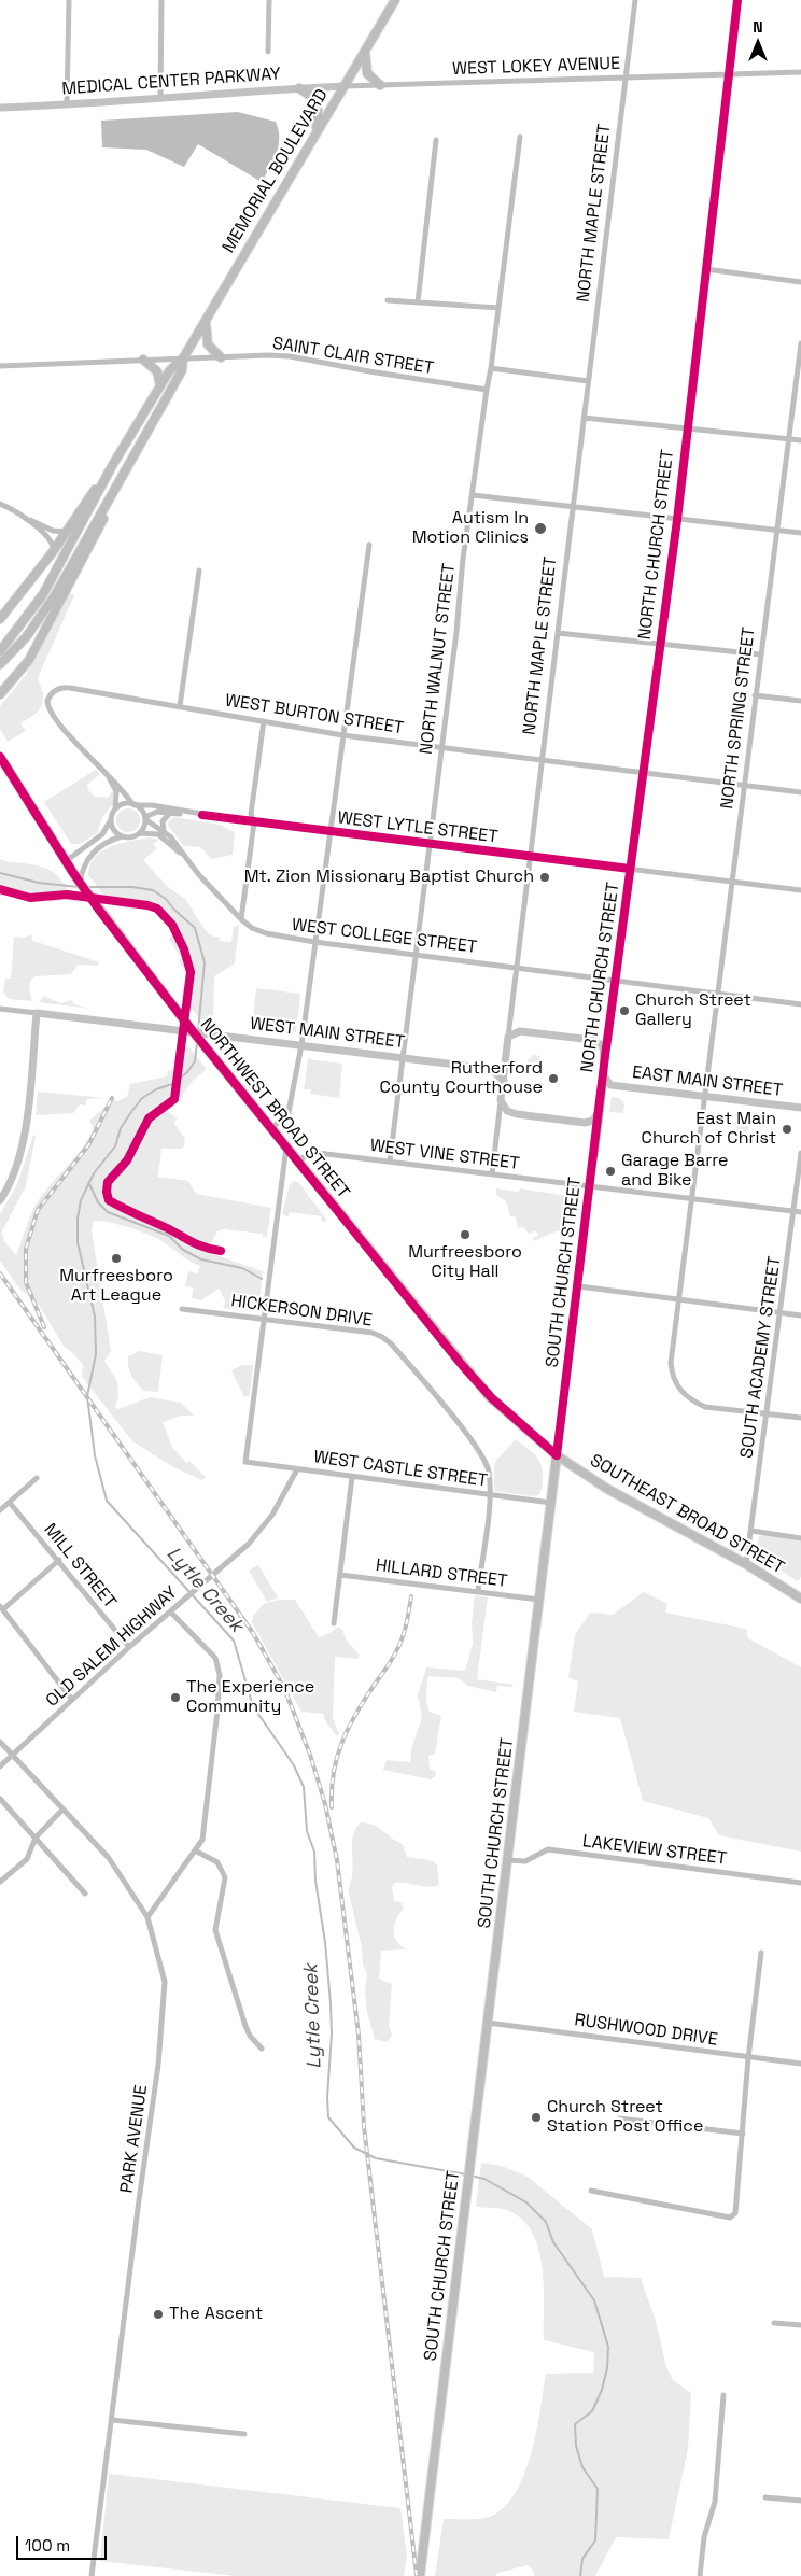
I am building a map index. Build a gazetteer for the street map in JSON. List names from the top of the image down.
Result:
{
  "streets": {
    "main road": [
      "MEMORIAL BOULEVARD",
      "NORTHWEST BROAD STREET",
      "SOUTH CHURCH STREET",
      "SOUTHEAST BROAD STREET"
    ],
    "street": [
      "WEST LOKEY AVENUE",
      "MEDICAL CENTER PARKWAY",
      "NORTH MAPLE STREET",
      "SAINT CLAIR STREET",
      "NORTH CHURCH STREET",
      "NORTH WALNUT STREET",
      "WEST BURTON STREET",
      "NORTH SPRING STREET",
      "WEST LYTLE STREET",
      "WEST COLLEGE STREET",
      "WEST MAIN STREET",
      "EAST MAIN STREET",
      "WEST VINE STREET",
      "HICKERSON DRIVE",
      "SOUTH ACADEMY STREET",
      "WEST CASTLE STREET",
      "MILL STREET",
      "HILLARD STREET",
      "OLD SALEM HIGHWAY",
      "LAKEVIEW STREET",
      "RUSHWOOD DRIVE",
      "PARK AVENUE"
    ]
  },
  "crossings": [
    ["WEST LOKEY AVENUE", "MEDICAL CENTER PARKWAY"],
    ["WEST LOKEY AVENUE", "MEMORIAL BOULEVARD"],
    ["WEST LOKEY AVENUE", "NORTH MAPLE STREET"],
    ["WEST LOKEY AVENUE", "NORTH CHURCH STREET"],
    ["MEDICAL CENTER PARKWAY", "MEMORIAL BOULEVARD"],
    ["MEMORIAL BOULEVARD", "SAINT CLAIR STREET"],
    ["NORTH MAPLE STREET", "NORTH CHURCH STREET"],
    ["NORTH MAPLE STREET", "WEST BURTON STREET"],
    ["NORTH MAPLE STREET", "WEST LYTLE STREET"],
    ["NORTH MAPLE STREET", "WEST COLLEGE STREET"],
    ["NORTH MAPLE STREET", "EAST MAIN STREET"],
    ["NORTH MAPLE STREET", "SOUTH CHURCH STREET"],
    ["SAINT CLAIR STREET", "NORTH WALNUT STREET"],
    ["NORTH CHURCH STREET", "WEST BURTON STREET"],
    ["NORTH CHURCH STREET", "WEST LYTLE STREET"],
    ["NORTH CHURCH STREET", "WEST COLLEGE STREET"],
    ["NORTH CHURCH STREET", "EAST MAIN STREET"],
    ["NORTH CHURCH STREET", "SOUTH CHURCH STREET"],
    ["NORTH WALNUT STREET", "WEST BURTON STREET"],
    ["NORTH WALNUT STREET", "WEST LYTLE STREET"],
    ["NORTH WALNUT STREET", "WEST COLLEGE STREET"],
    ["NORTH WALNUT STREET", "WEST MAIN STREET"],
    ["NORTH WALNUT STREET", "WEST VINE STREET"],
    ["WEST BURTON STREET", "NORTH SPRING STREET"],
    ["NORTH SPRING STREET", "WEST LYTLE STREET"],
    ["NORTH SPRING STREET", "WEST COLLEGE STREET"],
    ["NORTH SPRING STREET", "EAST MAIN STREET"],
    ["NORTH SPRING STREET", "WEST VINE STREET"],
    ["NORTH SPRING STREET", "SOUTH ACADEMY STREET"],
    ["WEST LYTLE STREET", "WEST COLLEGE STREET"],
    ["WEST MAIN STREET", "NORTHWEST BROAD STREET"],
    ["EAST MAIN STREET", "SOUTH CHURCH STREET"],
    ["NORTHWEST BROAD STREET", "WEST VINE STREET"],
    ["NORTHWEST BROAD STREET", "SOUTH CHURCH STREET"],
    ["NORTHWEST BROAD STREET", "SOUTHEAST BROAD STREET"],
    ["WEST VINE STREET", "SOUTH CHURCH STREET"],
    ["WEST VINE STREET", "SOUTH ACADEMY STREET"],
    ["SOUTH CHURCH STREET", "WEST CASTLE STREET"],
    ["SOUTH CHURCH STREET", "SOUTHEAST BROAD STREET"],
    ["SOUTH CHURCH STREET", "HILLARD STREET"],
    ["SOUTH CHURCH STREET", "LAKEVIEW STREET"],
    ["SOUTH CHURCH STREET", "RUSHWOOD DRIVE"],
    ["HICKERSON DRIVE", "WEST CASTLE STREET"],
    ["HICKERSON DRIVE", "HILLARD STREET"],
    ["SOUTH ACADEMY STREET", "SOUTHEAST BROAD STREET"],
    ["WEST CASTLE STREET", "OLD SALEM HIGHWAY"],
    ["MILL STREET", "OLD SALEM HIGHWAY"],
    ["OLD SALEM HIGHWAY", "PARK AVENUE"]
  ],
  "water": ["Lytle Creek"],
  "places": [
    "Autism In Motion Clinics",
    "Mt. Zion Missionary Baptist Church",
    "Church Street Gallery",
    "Rutherford County Courthouse",
    "East Main Church of Christ",
    "Garage Barre and Bike",
    "Murfreesboro City Hall",
    "Murfreesboro Art League",
    "The Experience Community",
    "Church Street Station Post Office",
    "The Ascent"
  ],
  "scale_bar": "100 m",
  "north": "top"
}
